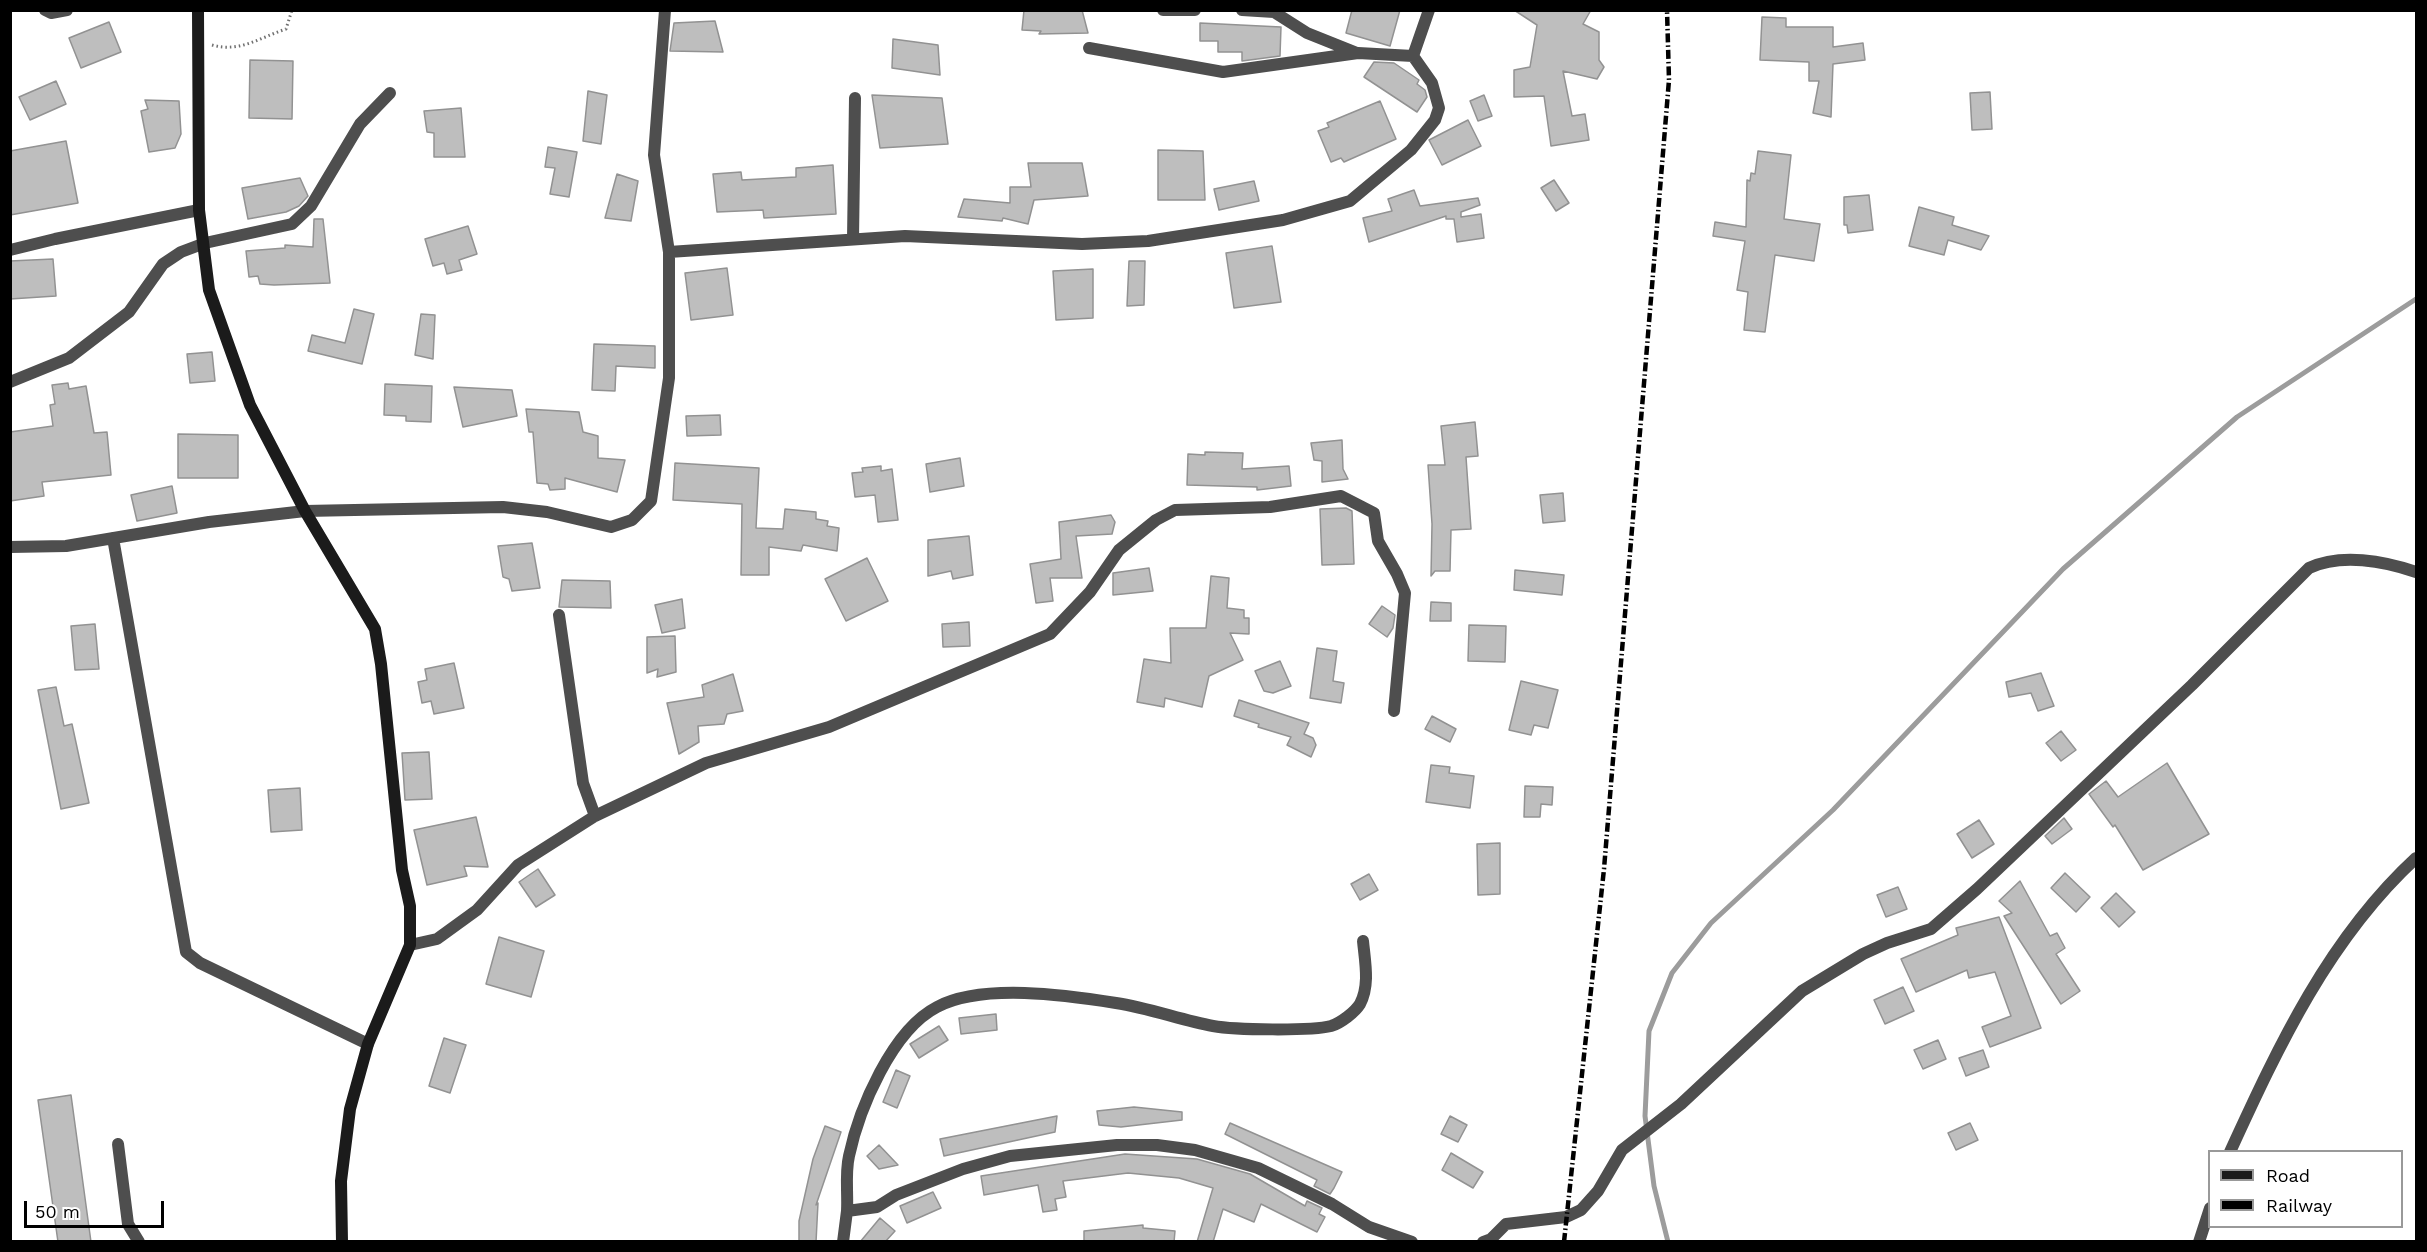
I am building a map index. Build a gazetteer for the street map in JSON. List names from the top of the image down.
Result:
{
  "legend": ["Road", "Railway"],
  "scale_bar": "50 m"
}
